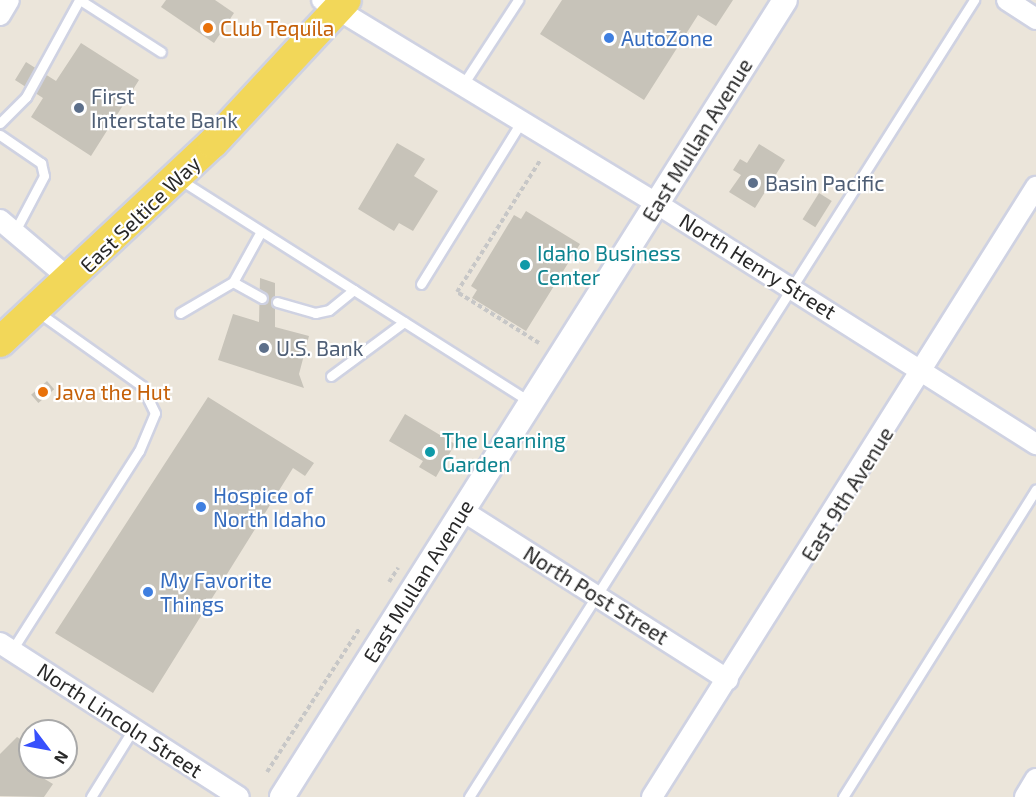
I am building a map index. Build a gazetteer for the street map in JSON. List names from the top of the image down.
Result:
{
  "streets": {
    "main road": ["East Seltice Way"],
    "street": [
      "East Mullan Avenue",
      "North Henry Street",
      "East 9th Avenue",
      "North Post Street",
      "North Lincoln Street"
    ]
  },
  "crossings": [
    ["East Mullan Avenue", "North Henry Street"],
    ["East Mullan Avenue", "North Post Street"],
    ["East Seltice Way", "North Henry Street"],
    ["North Henry Street", "East 9th Avenue"],
    ["East 9th Avenue", "North Post Street"]
  ],
  "places": [
    "Club Tequila",
    "AutoZone",
    "First Interstate Bank",
    "Basin Pacific",
    "Idaho Business Center",
    "U.S. Bank",
    "Java the Hut",
    "The Learning Garden",
    "Hospice of North Idaho",
    "My Favorite Things"
  ],
  "north": "bottom right"
}
